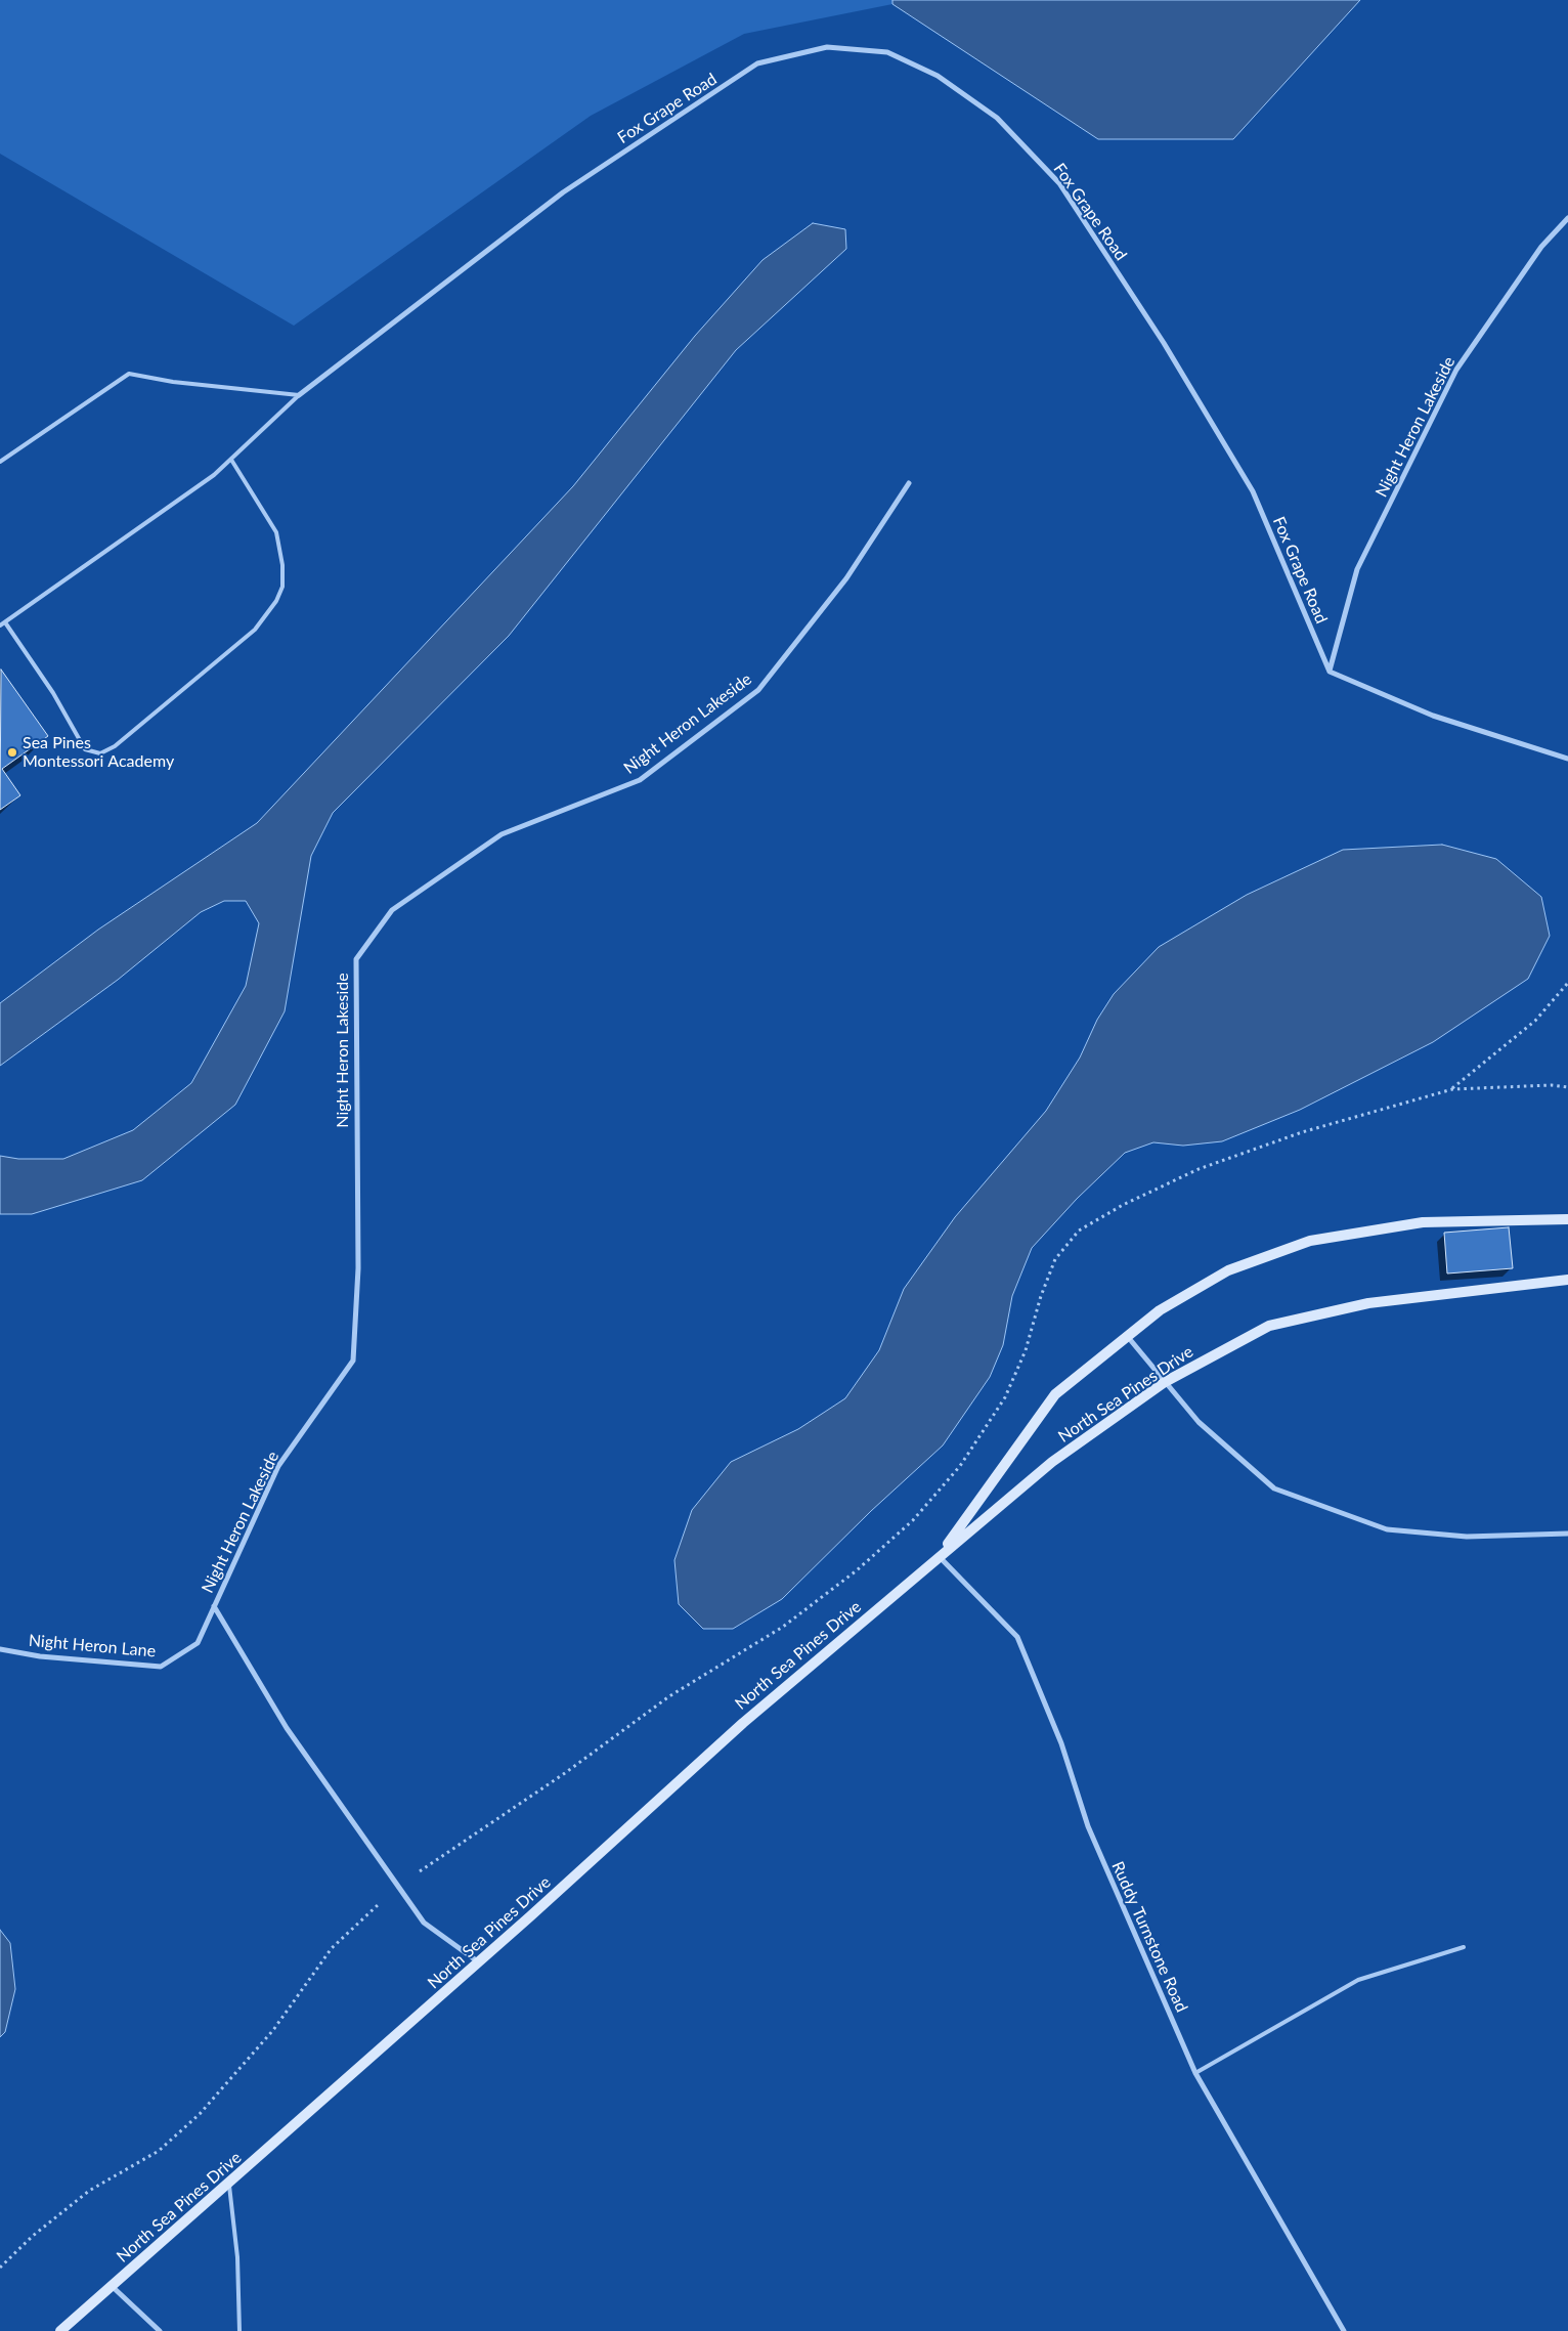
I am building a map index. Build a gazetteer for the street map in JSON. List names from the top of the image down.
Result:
{
  "streets": {
    "street": [
      "Fox Grape Road",
      "Night Heron Lakeside",
      "North Sea Pines Drive",
      "Night Heron Lane",
      "Ruddy Turnstone Road"
    ]
  },
  "crossings": [
    ["Fox Grape Road", "Night Heron Lakeside"],
    ["Night Heron Lakeside", "Night Heron Lane"],
    ["North Sea Pines Drive", "Ruddy Turnstone Road"]
  ],
  "places": ["Sea Pines Montessori Academy"]
}
